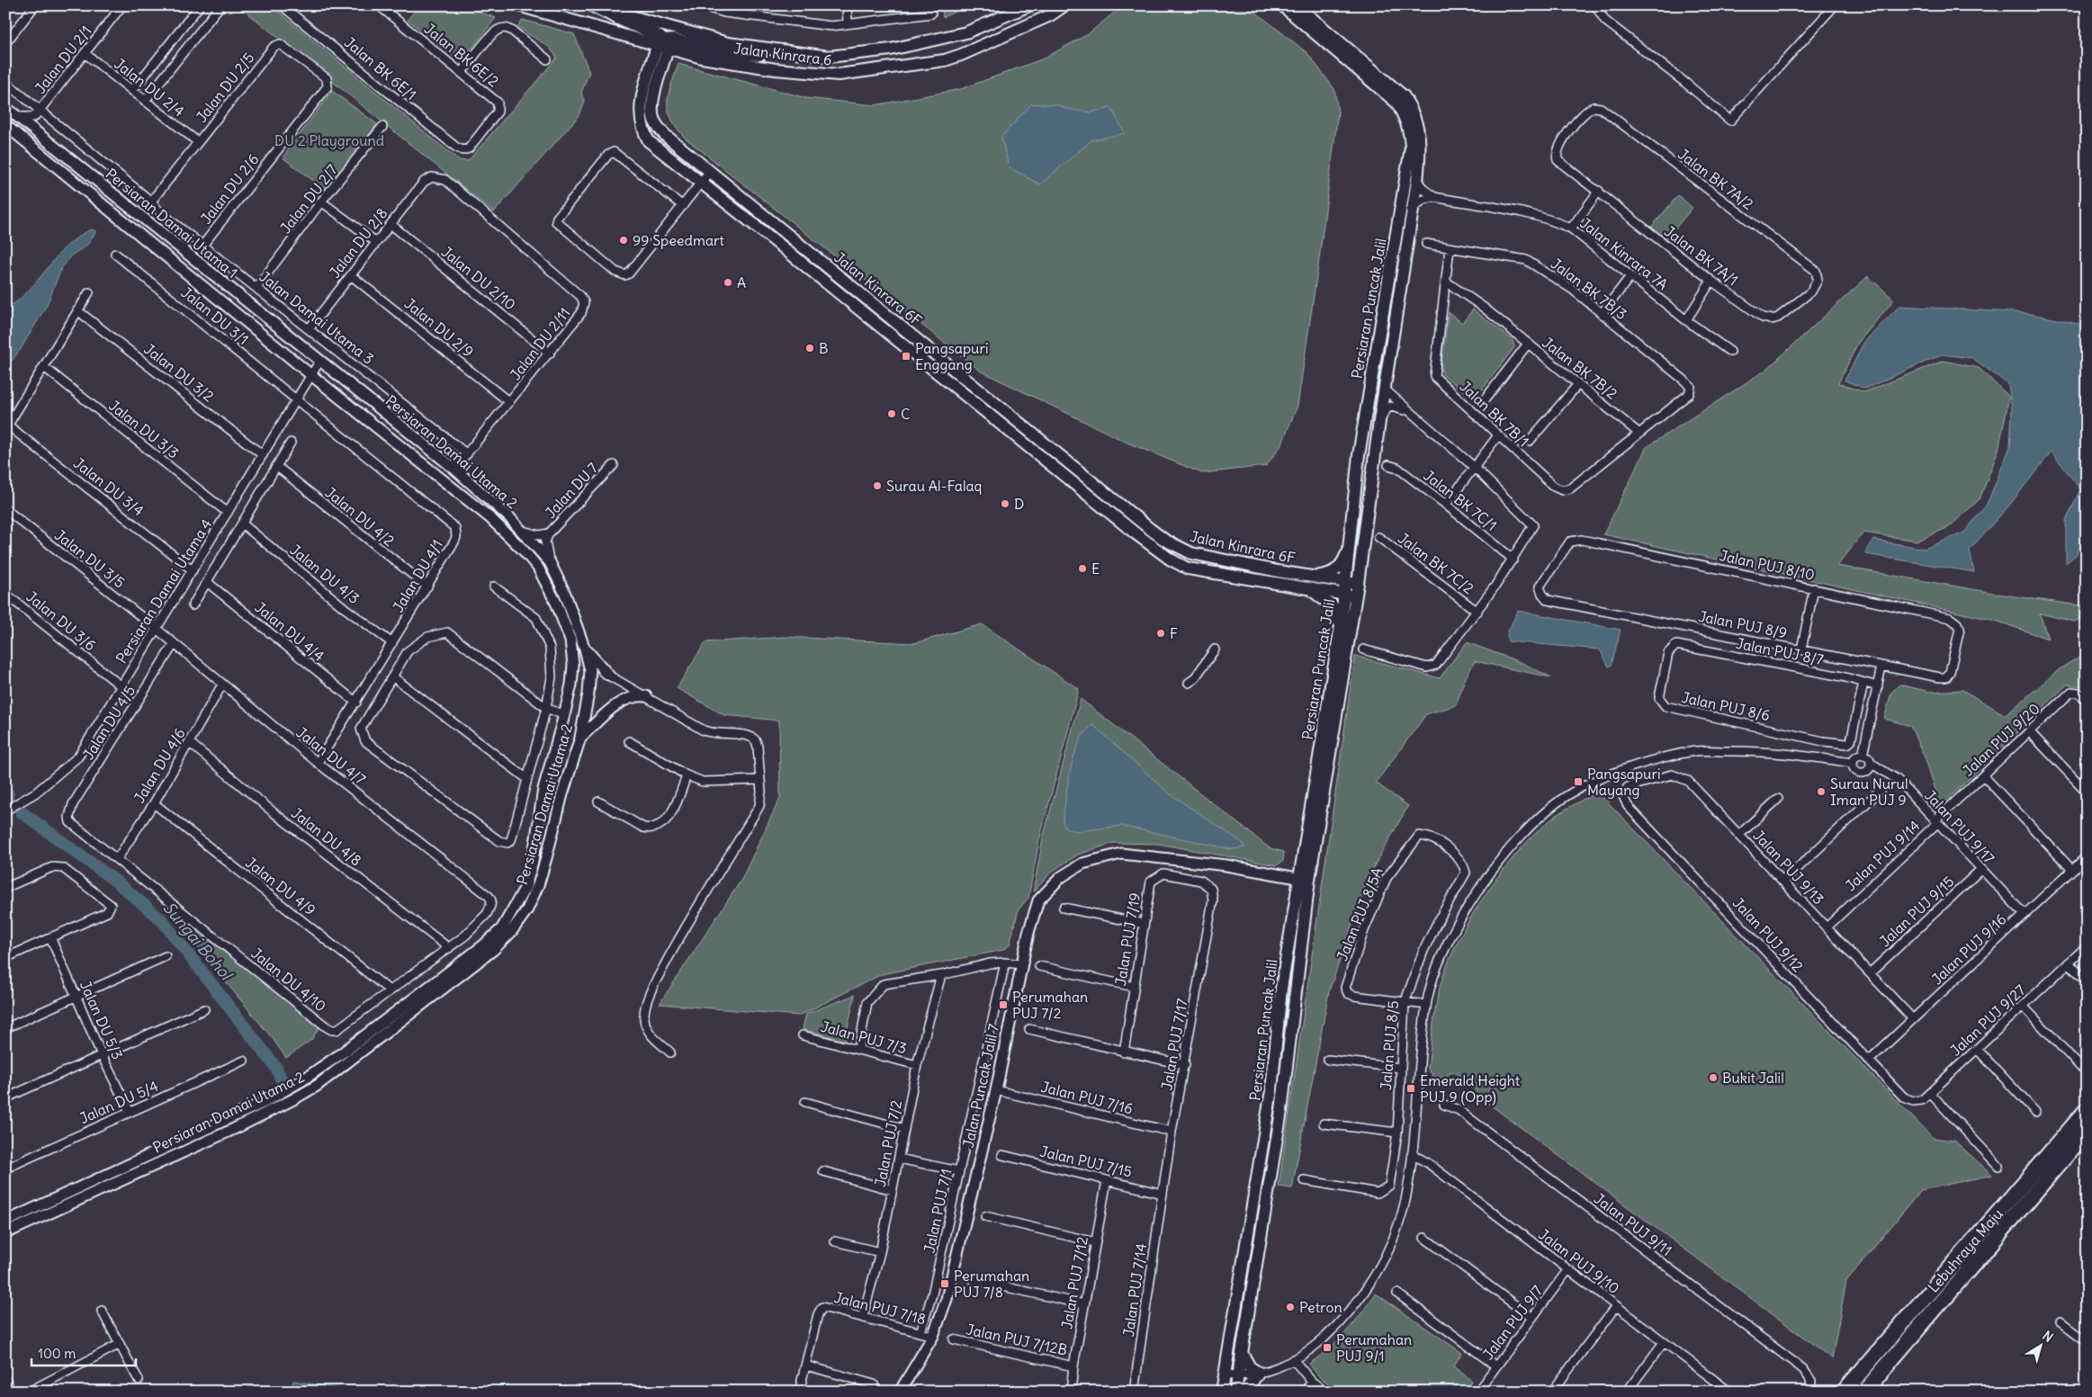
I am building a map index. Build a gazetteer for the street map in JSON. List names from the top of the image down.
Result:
{
  "streets": {
    "highway": ["Lebuhraya Maju"],
    "main road": ["Jalan Kinrara 6", "Jalan Kinrara 6F", "Persiaran Puncak Jalil"],
    "street": [
      "Jalan BK 6E/2",
      "Jalan DU 2/1",
      "Jalan BK 6E/1",
      "Jalan DU 2/4",
      "Jalan DU 2/5",
      "Jalan BK 7A/2",
      "Jalan DU 2/6",
      "Jalan DU 2/7",
      "Persiaran Damai Utama 1",
      "Jalan DU 2/8",
      "Jalan Kinrara 7A",
      "Jalan BK 7A/1",
      "Jalan DU 2/10",
      "Jalan BK 7B/3",
      "Jalan DU 3/1",
      "Jalan Damai Utama 3",
      "Jalan DU 2/9",
      "Jalan DU 2/11",
      "Jalan BK 7B/2",
      "Jalan DU 3/2",
      "Jalan BK 7B/1",
      "Jalan DU 3/3",
      "Persiaran Damai Utama 2",
      "Jalan DU 3/4",
      "Jalan DU 7",
      "Jalan BK 7C/1",
      "Jalan DU 4/2",
      "Jalan DU 3/5",
      "Jalan BK 7C/2",
      "Jalan PUJ 8/10",
      "Jalan DU 4/3",
      "Jalan DU 4/1",
      "Persiaran Damai Utama 4",
      "Jalan DU 3/6",
      "Jalan PUJ 8/9",
      "Jalan DU 4/4",
      "Jalan PUJ 8/7",
      "Jalan PUJ 8/6",
      "Jalan DU 4/5",
      "Jalan PUJ 9/20",
      "Jalan DU 4/7",
      "Jalan DU 4/6",
      "Jalan PUJ 9/17",
      "Jalan DU 4/8",
      "Jalan PUJ 9/14",
      "Jalan PUJ 9/13",
      "Jalan DU 4/9",
      "Jalan PUJ 9/15",
      "Jalan PUJ 8/5A",
      "Jalan PUJ 9/12",
      "Jalan PUJ 7/19",
      "Jalan PUJ 9/16",
      "Jalan DU 4/10",
      "Jalan DU 5/3",
      "Jalan PUJ 9/27",
      "Jalan PUJ 7/3",
      "Jalan PUJ 7/17",
      "Jalan PUJ 8/5",
      "Jalan Puncak Jalil 7",
      "Jalan PUJ 7/16",
      "Jalan DU 5/4",
      "Jalan PUJ 7/2",
      "Jalan PUJ 7/15",
      "Jalan PUJ 7/1",
      "Jalan PUJ 9/11",
      "Jalan PUJ 9/10",
      "Jalan PUJ 7/12",
      "Jalan PUJ 7/14",
      "Jalan PUJ 7/18",
      "Jalan PUJ 9/7",
      "Jalan PUJ 7/12B"
    ]
  },
  "crossings": [
    ["Jalan Kinrara 6", "Jalan Kinrara 6F"],
    ["Jalan BK 6E/2", "Jalan BK 6E/1"],
    ["Jalan DU 2/1", "Jalan DU 2/4"],
    ["Jalan DU 2/1", "Persiaran Damai Utama 1"],
    ["Jalan DU 2/1", "Jalan Damai Utama 3"],
    ["Jalan DU 2/4", "Jalan DU 2/5"],
    ["Jalan DU 2/5", "Jalan DU 2/6"],
    ["Jalan DU 2/5", "Jalan Damai Utama 3"],
    ["Jalan BK 7A/2", "Jalan BK 7A/1"],
    ["Jalan DU 2/6", "Jalan Damai Utama 3"],
    ["Jalan DU 2/7", "Jalan Damai Utama 3"],
    ["Persiaran Damai Utama 1", "Persiaran Damai Utama 2"],
    ["Persiaran Damai Utama 1", "Persiaran Damai Utama 4"],
    ["Jalan DU 2/8", "Jalan DU 2/10"],
    ["Jalan DU 2/8", "Jalan Damai Utama 3"],
    ["Jalan DU 2/8", "Jalan DU 2/9"],
    ["Jalan DU 2/8", "Jalan DU 2/11"],
    ["Jalan DU 2/10", "Jalan DU 2/11"],
    ["Jalan Kinrara 6F", "Persiaran Puncak Jalil"],
    ["Jalan BK 7B/3", "Jalan BK 7B/2"],
    ["Jalan BK 7B/3", "Jalan BK 7B/1"],
    ["Persiaran Puncak Jalil", "Jalan Puncak Jalil 7"],
    ["Jalan DU 3/1", "Jalan DU 4/1"],
    ["Jalan DU 3/1", "Persiaran Damai Utama 4"],
    ["Jalan Damai Utama 3", "Jalan DU 2/11"],
    ["Jalan DU 2/9", "Jalan DU 2/11"],
    ["Jalan DU 2/11", "Persiaran Damai Utama 2"],
    ["Jalan BK 7B/2", "Jalan BK 7B/1"],
    ["Jalan DU 3/2", "Persiaran Damai Utama 4"],
    ["Jalan DU 3/3", "Persiaran Damai Utama 4"],
    ["Persiaran Damai Utama 2", "Jalan DU 7"],
    ["Persiaran Damai Utama 2", "Persiaran Damai Utama 4"],
    ["Jalan DU 3/4", "Persiaran Damai Utama 4"],
    ["Jalan DU 4/2", "Jalan DU 4/1"],
    ["Jalan DU 3/5", "Persiaran Damai Utama 4"],
    ["Jalan DU 3/5", "Jalan DU 4/7"],
    ["Jalan PUJ 8/10", "Jalan PUJ 8/9"],
    ["Jalan DU 4/3", "Jalan DU 4/1"],
    ["Jalan DU 4/1", "Persiaran Damai Utama 4"],
    ["Jalan DU 4/1", "Jalan DU 4/4"],
    ["Jalan DU 4/1", "Jalan DU 4/7"],
    ["Persiaran Damai Utama 4", "Jalan DU 3/6"],
    ["Persiaran Damai Utama 4", "Jalan DU 4/7"],
    ["Jalan PUJ 8/7", "Jalan PUJ 8/6"],
    ["Jalan DU 4/5", "Jalan DU 4/7"],
    ["Jalan DU 4/5", "Jalan DU 4/10"],
    ["Jalan PUJ 9/20", "Jalan PUJ 9/17"],
    ["Jalan PUJ 9/20", "Jalan PUJ 9/14"],
    ["Jalan DU 4/7", "Jalan DU 4/6"],
    ["Jalan DU 4/7", "Jalan DU 4/10"],
    ["Jalan DU 4/6", "Jalan DU 4/8"],
    ["Jalan DU 4/6", "Jalan DU 4/9"],
    ["Jalan DU 4/6", "Jalan DU 4/10"],
    ["Jalan PUJ 9/17", "Jalan PUJ 9/14"],
    ["Jalan PUJ 9/17", "Jalan PUJ 9/15"],
    ["Jalan PUJ 9/17", "Jalan PUJ 9/16"],
    ["Jalan DU 4/8", "Jalan DU 4/10"],
    ["Jalan PUJ 9/14", "Jalan PUJ 9/13"],
    ["Jalan PUJ 9/13", "Jalan PUJ 9/15"],
    ["Jalan PUJ 9/13", "Jalan PUJ 9/12"],
    ["Jalan PUJ 9/13", "Jalan PUJ 9/16"],
    ["Jalan DU 4/9", "Jalan DU 4/10"],
    ["Jalan PUJ 8/5A", "Jalan PUJ 8/5"],
    ["Jalan PUJ 9/12", "Jalan PUJ 9/16"],
    ["Jalan PUJ 9/12", "Jalan PUJ 9/27"],
    ["Jalan PUJ 7/19", "Jalan PUJ 7/17"],
    ["Jalan DU 5/3", "Jalan DU 5/4"],
    ["Jalan PUJ 7/3", "Jalan PUJ 7/2"],
    ["Jalan PUJ 7/17", "Jalan PUJ 7/16"],
    ["Jalan PUJ 7/17", "Jalan PUJ 7/15"],
    ["Jalan PUJ 7/17", "Jalan PUJ 7/14"],
    ["Jalan Puncak Jalil 7", "Jalan PUJ 7/16"],
    ["Jalan Puncak Jalil 7", "Jalan PUJ 7/18"],
    ["Jalan PUJ 7/2", "Jalan PUJ 7/18"],
    ["Jalan PUJ 7/15", "Jalan PUJ 7/12"],
    ["Jalan PUJ 7/15", "Jalan PUJ 7/14"],
    ["Jalan PUJ 7/1", "Jalan PUJ 7/18"],
    ["Jalan PUJ 9/10", "Jalan PUJ 9/7"],
    ["Jalan PUJ 7/12", "Jalan PUJ 7/12B"]
  ],
  "water": ["Sungai Bohol"],
  "parks": ["DU 2 Playground"],
  "places": {
    "other": [
      "99 Speedmart",
      "A",
      "B",
      "C",
      "Surau Al-Falaq",
      "D",
      "E",
      "F",
      "Surau Nurul Iman PUJ 9",
      "Bukit Jalil",
      "Petron"
    ],
    "transit": [
      "Pangsapuri Enggang",
      "Pangsapuri Mayang",
      "Perumahan PUJ 7/2",
      "Emerald Height PUJ 9 (Opp)",
      "Perumahan PUJ 7/8",
      "Perumahan PUJ 9/1"
    ]
  },
  "scale_bar": "100 m",
  "north": "top right"
}
